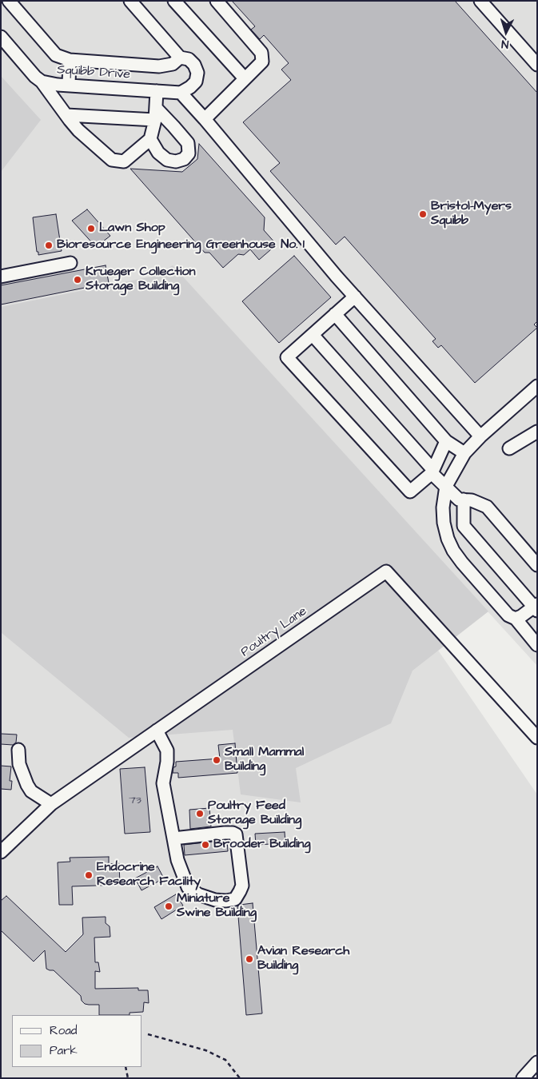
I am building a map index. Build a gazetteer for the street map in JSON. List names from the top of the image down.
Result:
{
  "streets": {
    "street": ["Squibb Drive", "Poultry Lane"]
  },
  "places": [
    "Bristol-Myers Squibb",
    "Lawn Shop",
    "Bioresource Engineering Greenhouse No. 1",
    "Krueger Collection Storage Building",
    "Small Mammal Building",
    "Poultry Feed Storage Building",
    "Brooder Building",
    "Endocrine Research Facility",
    "Miniature Swine Building",
    "Avian Research Building"
  ],
  "house_numbers": ["73"],
  "legend": ["Road", "Park"],
  "north": "bottom"
}
